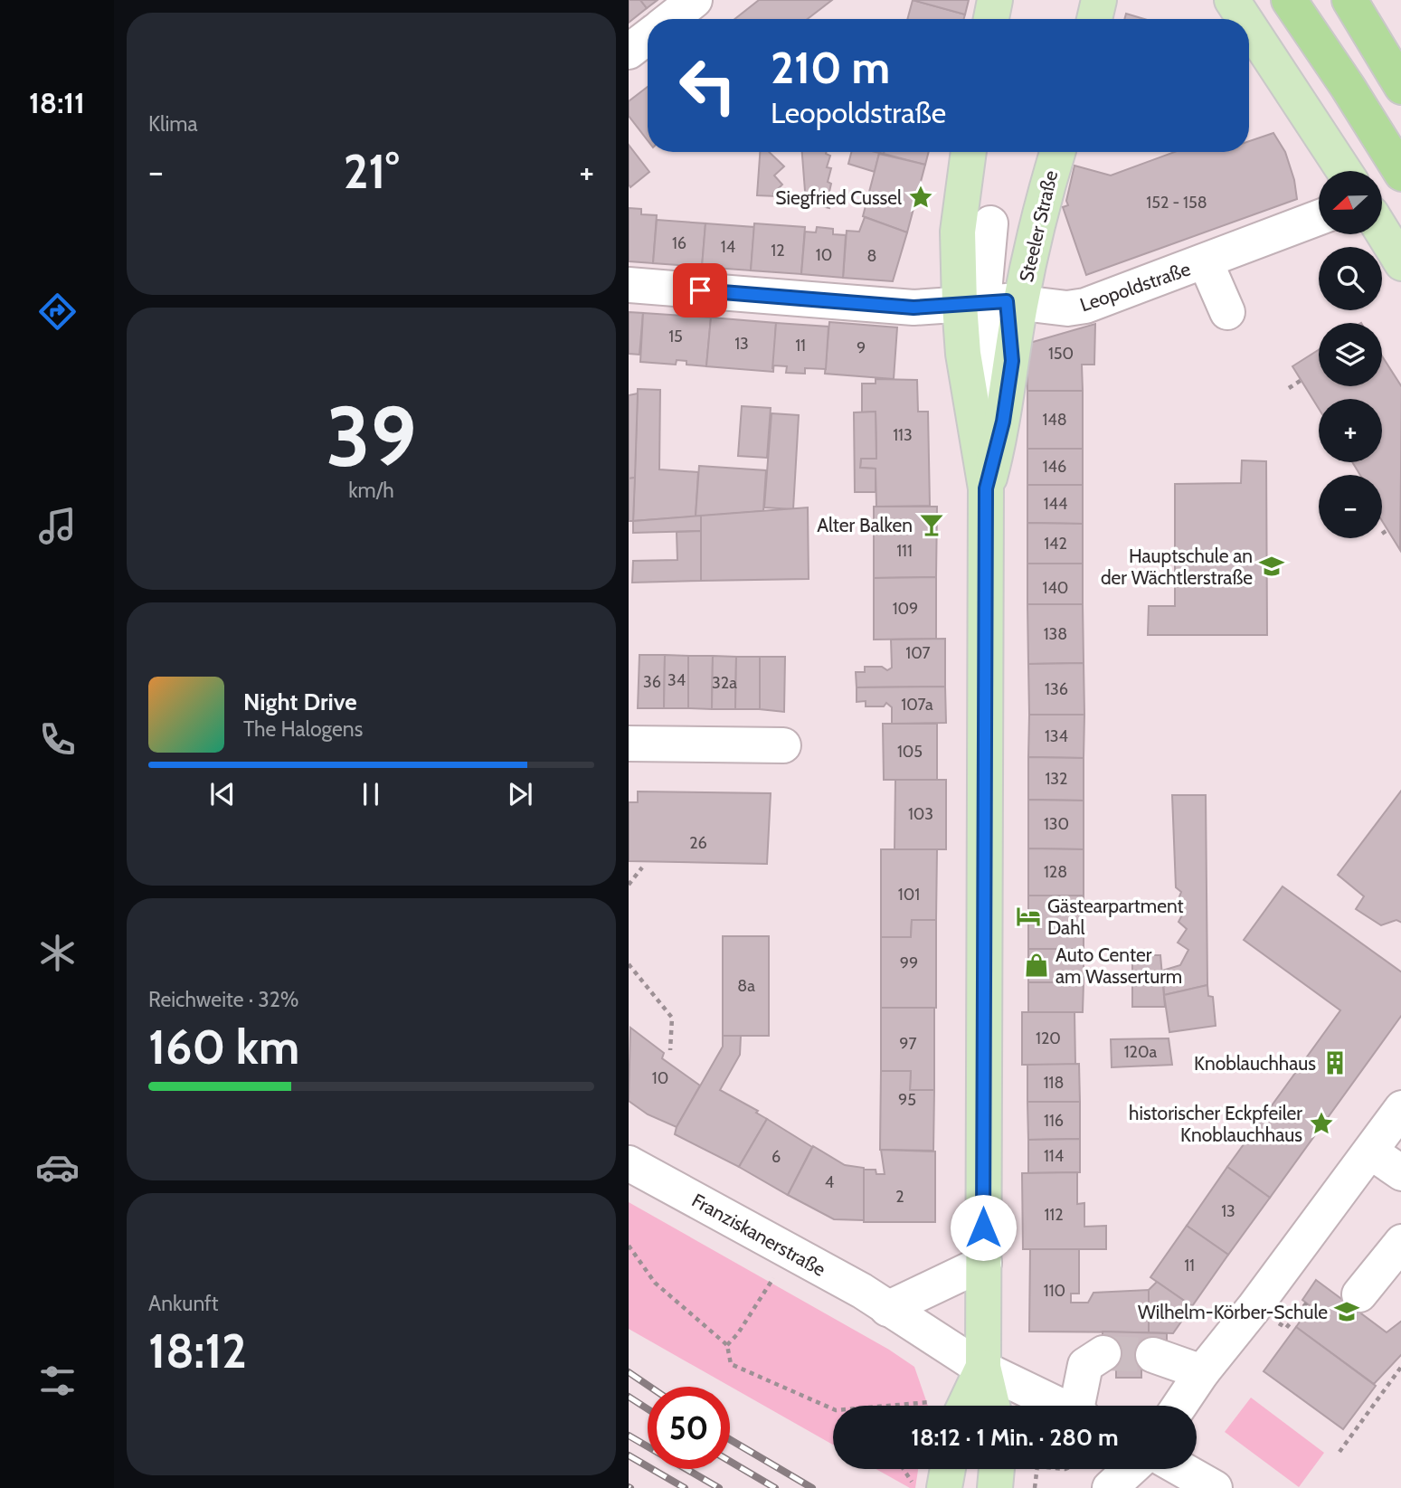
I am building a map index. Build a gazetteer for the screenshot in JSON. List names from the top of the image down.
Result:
{
  "streets": {
    "main road": ["Steeler Straße"],
    "street": ["Leopoldstraße", "Franziskanerstraße"]
  },
  "crossings": [
    ["Steeler Straße", "Leopoldstraße"],
    ["Steeler Straße", "Franziskanerstraße"]
  ],
  "places": {
    "place": ["Siegfried Cussel", "historischer Eckpfeiler Knoblauchhaus"],
    "bar": ["Alter Balken"],
    "school or university": ["Hauptschule an der Wächtlerstraße", "Wilhelm-Körber-Schule"],
    "hotel": ["Gästearpartment Dahl"],
    "shop": ["Auto Center am Wasserturm"],
    "building": ["Knoblauchhaus"]
  },
  "house_numbers": [
    "152 - 158",
    "16",
    "14",
    "12",
    "10",
    "8",
    "15",
    "13",
    "11",
    "9",
    "150",
    "148",
    "113",
    "146",
    "144",
    "142",
    "111",
    "140",
    "109",
    "138",
    "107",
    "34",
    "36",
    "32a",
    "136",
    "107a",
    "134",
    "105",
    "132",
    "103",
    "130",
    "26",
    "128",
    "101",
    "99",
    "8a",
    "120",
    "97",
    "120a",
    "10",
    "118",
    "95",
    "116",
    "114",
    "6",
    "4",
    "2",
    "13",
    "112",
    "11",
    "110"
  ],
  "north": "left",
  "page": {
    "tabs": "18:11",
    "tile": [
      "Klima",
      ["39", "km/h"],
      ["Reichweite · 32%", "160 km"],
      ["Ankunft", "18:12"]
    ],
    "turn": ["210 m", "Leopoldstraße"],
    "heat": ["−", "21°", "+"],
    "map_buttons": ["+", "−"],
    "song": ["Night Drive", "The Halogens"],
    "limit": "50",
    "trip": "18:12 · 1 Min. · 280 m"
  }
}
